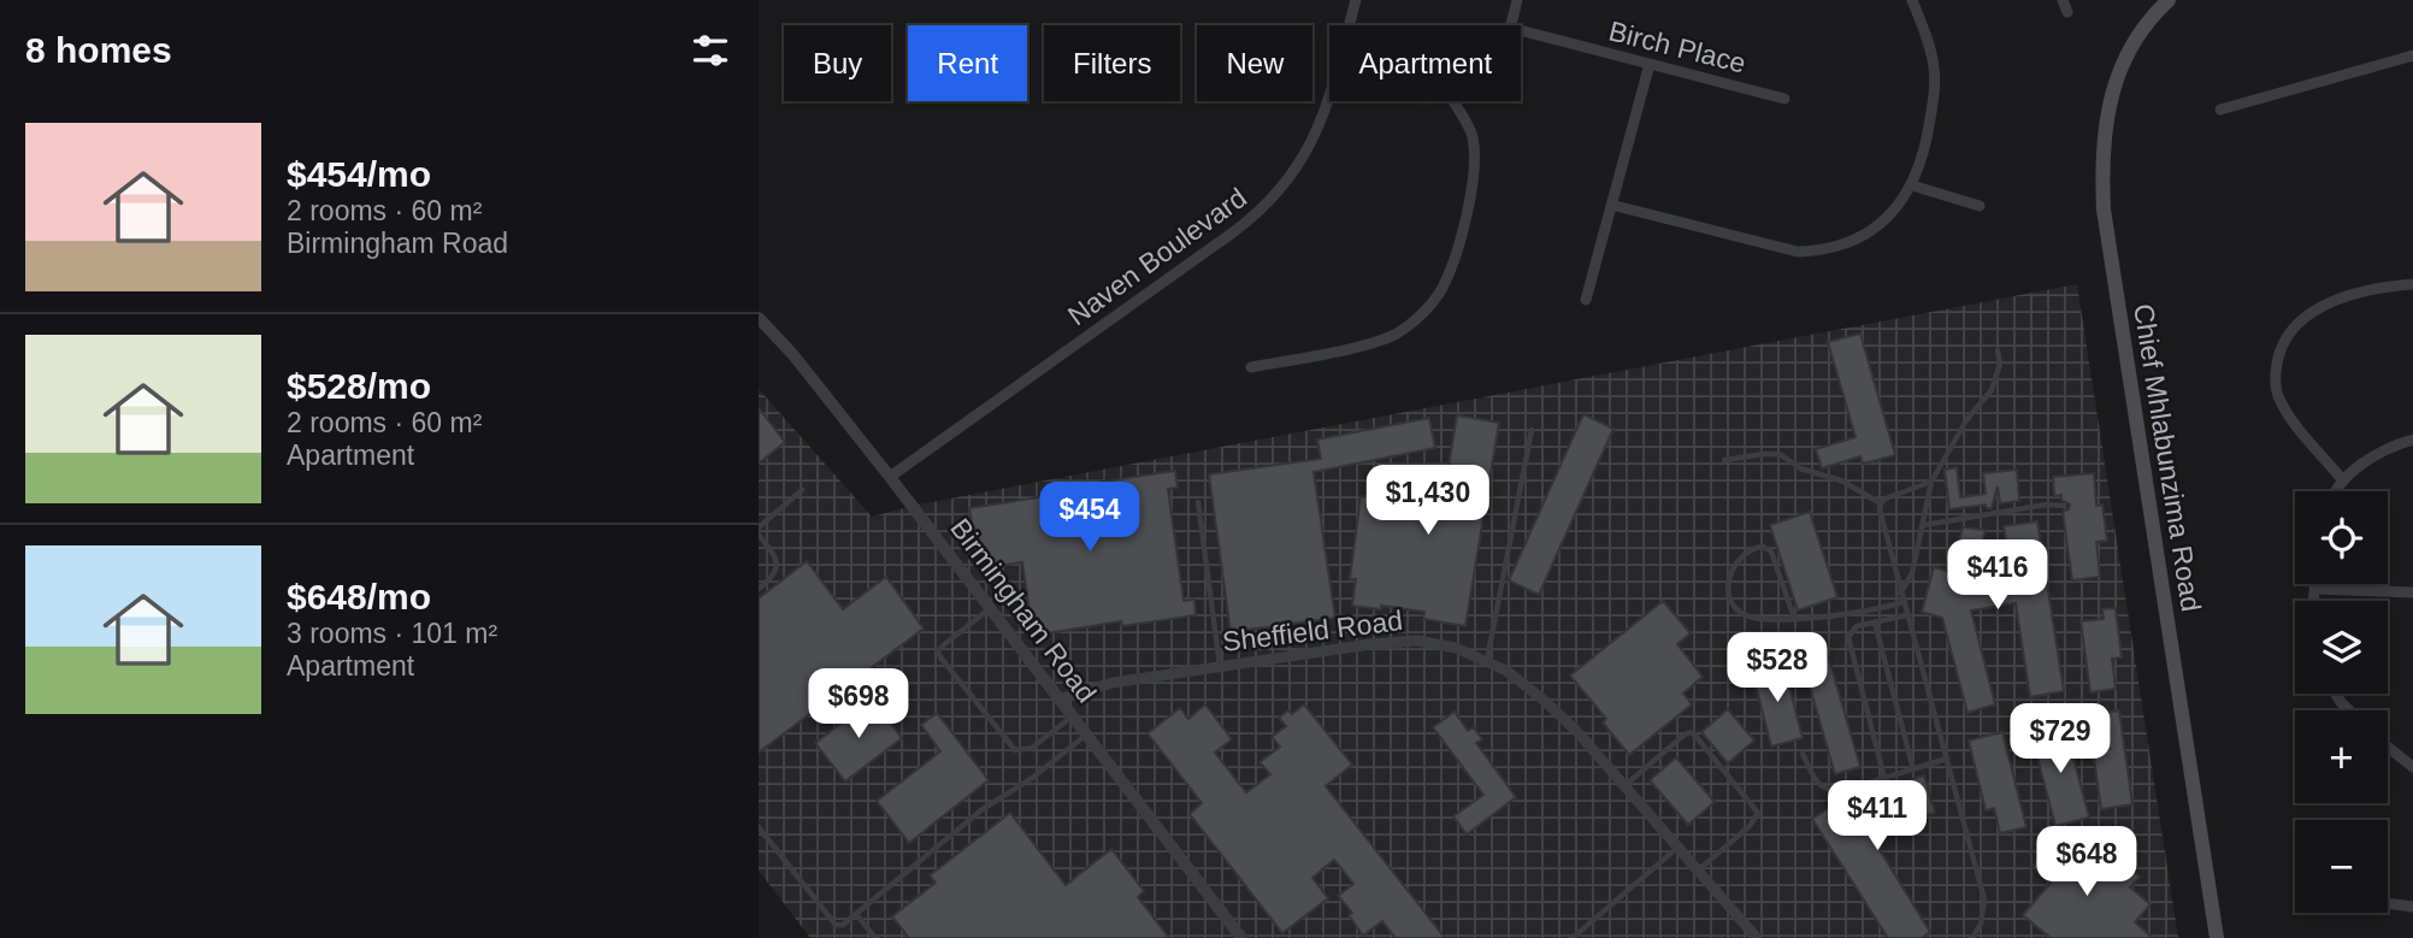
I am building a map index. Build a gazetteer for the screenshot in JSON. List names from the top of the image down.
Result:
{
  "streets": {
    "main road": ["Chief Mhlabunzima Road"],
    "street": [
      "Birch Place",
      "Naven Boulevard",
      "Birmingham Road",
      "Sheffield Road"
    ]
  },
  "crossings": [
    ["Naven Boulevard", "Birmingham Road"],
    ["Birmingham Road", "Sheffield Road"]
  ],
  "page": {
    "heading": "8 homes",
    "chip": [
      "Buy",
      "Rent",
      "Filters",
      "New",
      "Apartment"
    ],
    "list": [
      {
        "name": "$454/mo",
        "note": "2 rooms · 60 m² · Birmingham Road"
      },
      {
        "name": "$528/mo",
        "note": "2 rooms · 60 m² · Apartment"
      },
      {
        "name": "$648/mo",
        "note": "3 rooms · 101 m² · Apartment"
      }
    ],
    "price": [
      "$1,430",
      "$454",
      "$416",
      "$528",
      "$698",
      "$729",
      "$411",
      "$648"
    ],
    "map_buttons": ["+", "−"]
  }
}
